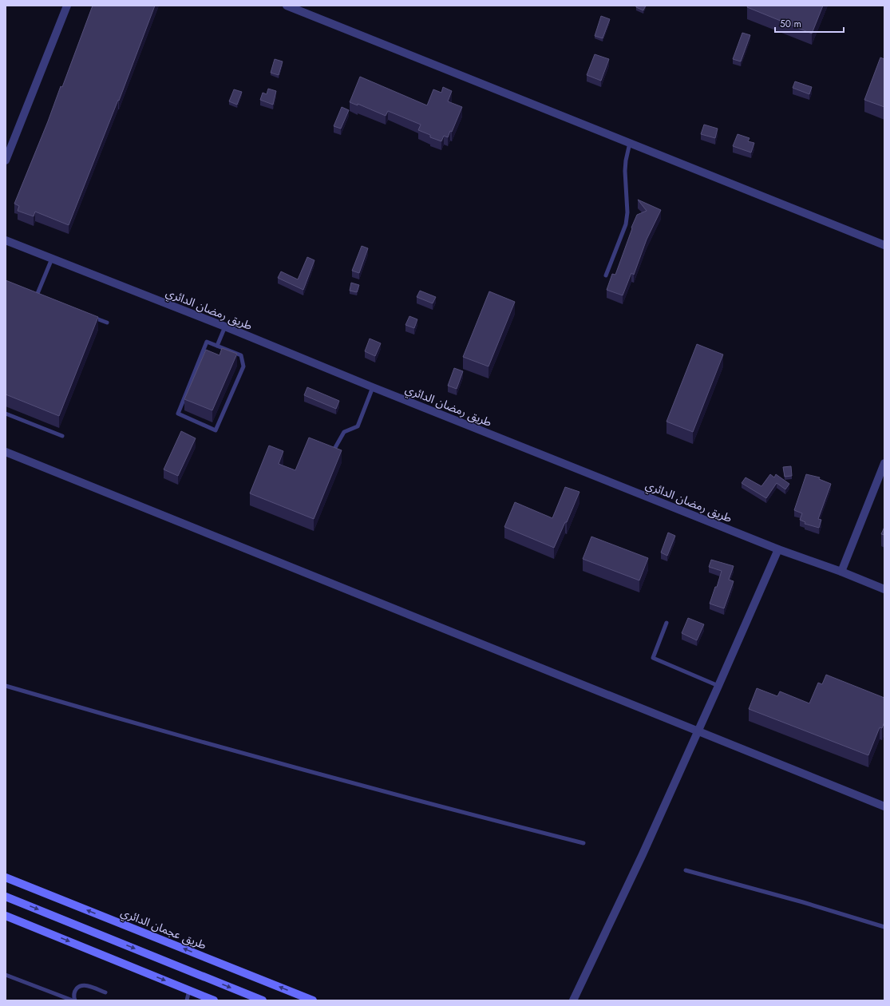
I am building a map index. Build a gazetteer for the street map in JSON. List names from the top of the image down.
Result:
{
  "streets": {
    "main road": ["طريق عجمان الدائري"],
    "street": ["طريق رمضان الدائري"]
  },
  "scale_bar": "50 m"
}
